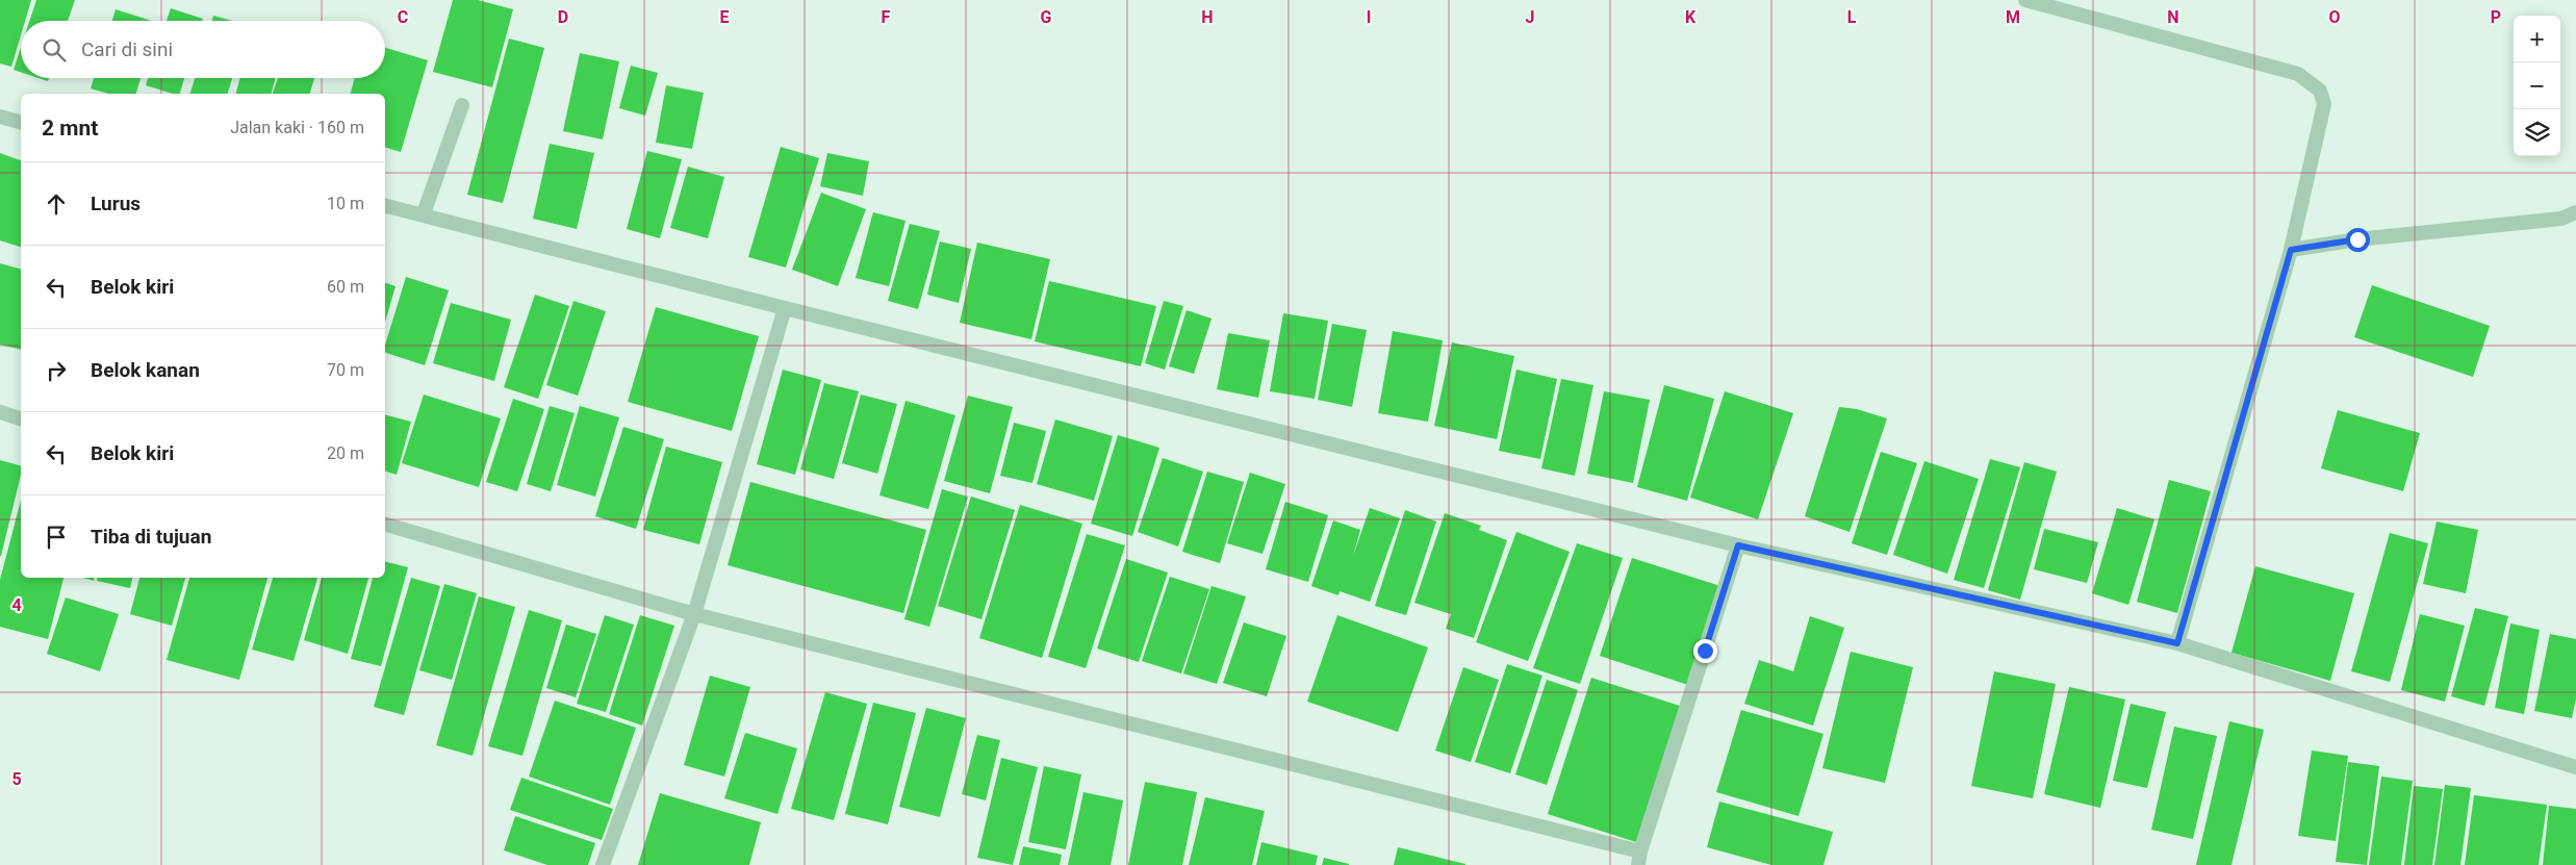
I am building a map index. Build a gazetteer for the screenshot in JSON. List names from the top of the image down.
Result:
{
  "page": {
    "map_buttons": ["+", "−"],
    "search": "Cari di sini",
    "heading": ["2 mnt", "Jalan kaki · 160 m"],
    "list": [
      ["Lurus", "10 m"],
      ["Belok kiri", "60 m"],
      ["Belok kanan", "70 m"],
      ["Belok kiri", "20 m"],
      "Tiba di tujuan"
    ]
  },
  "grid": {
    "columns": [
      "C",
      "D",
      "E",
      "F",
      "G",
      "H",
      "I",
      "J",
      "K",
      "L",
      "M",
      "N",
      "O",
      "P"
    ],
    "rows": ["4", "5"]
  }
}
